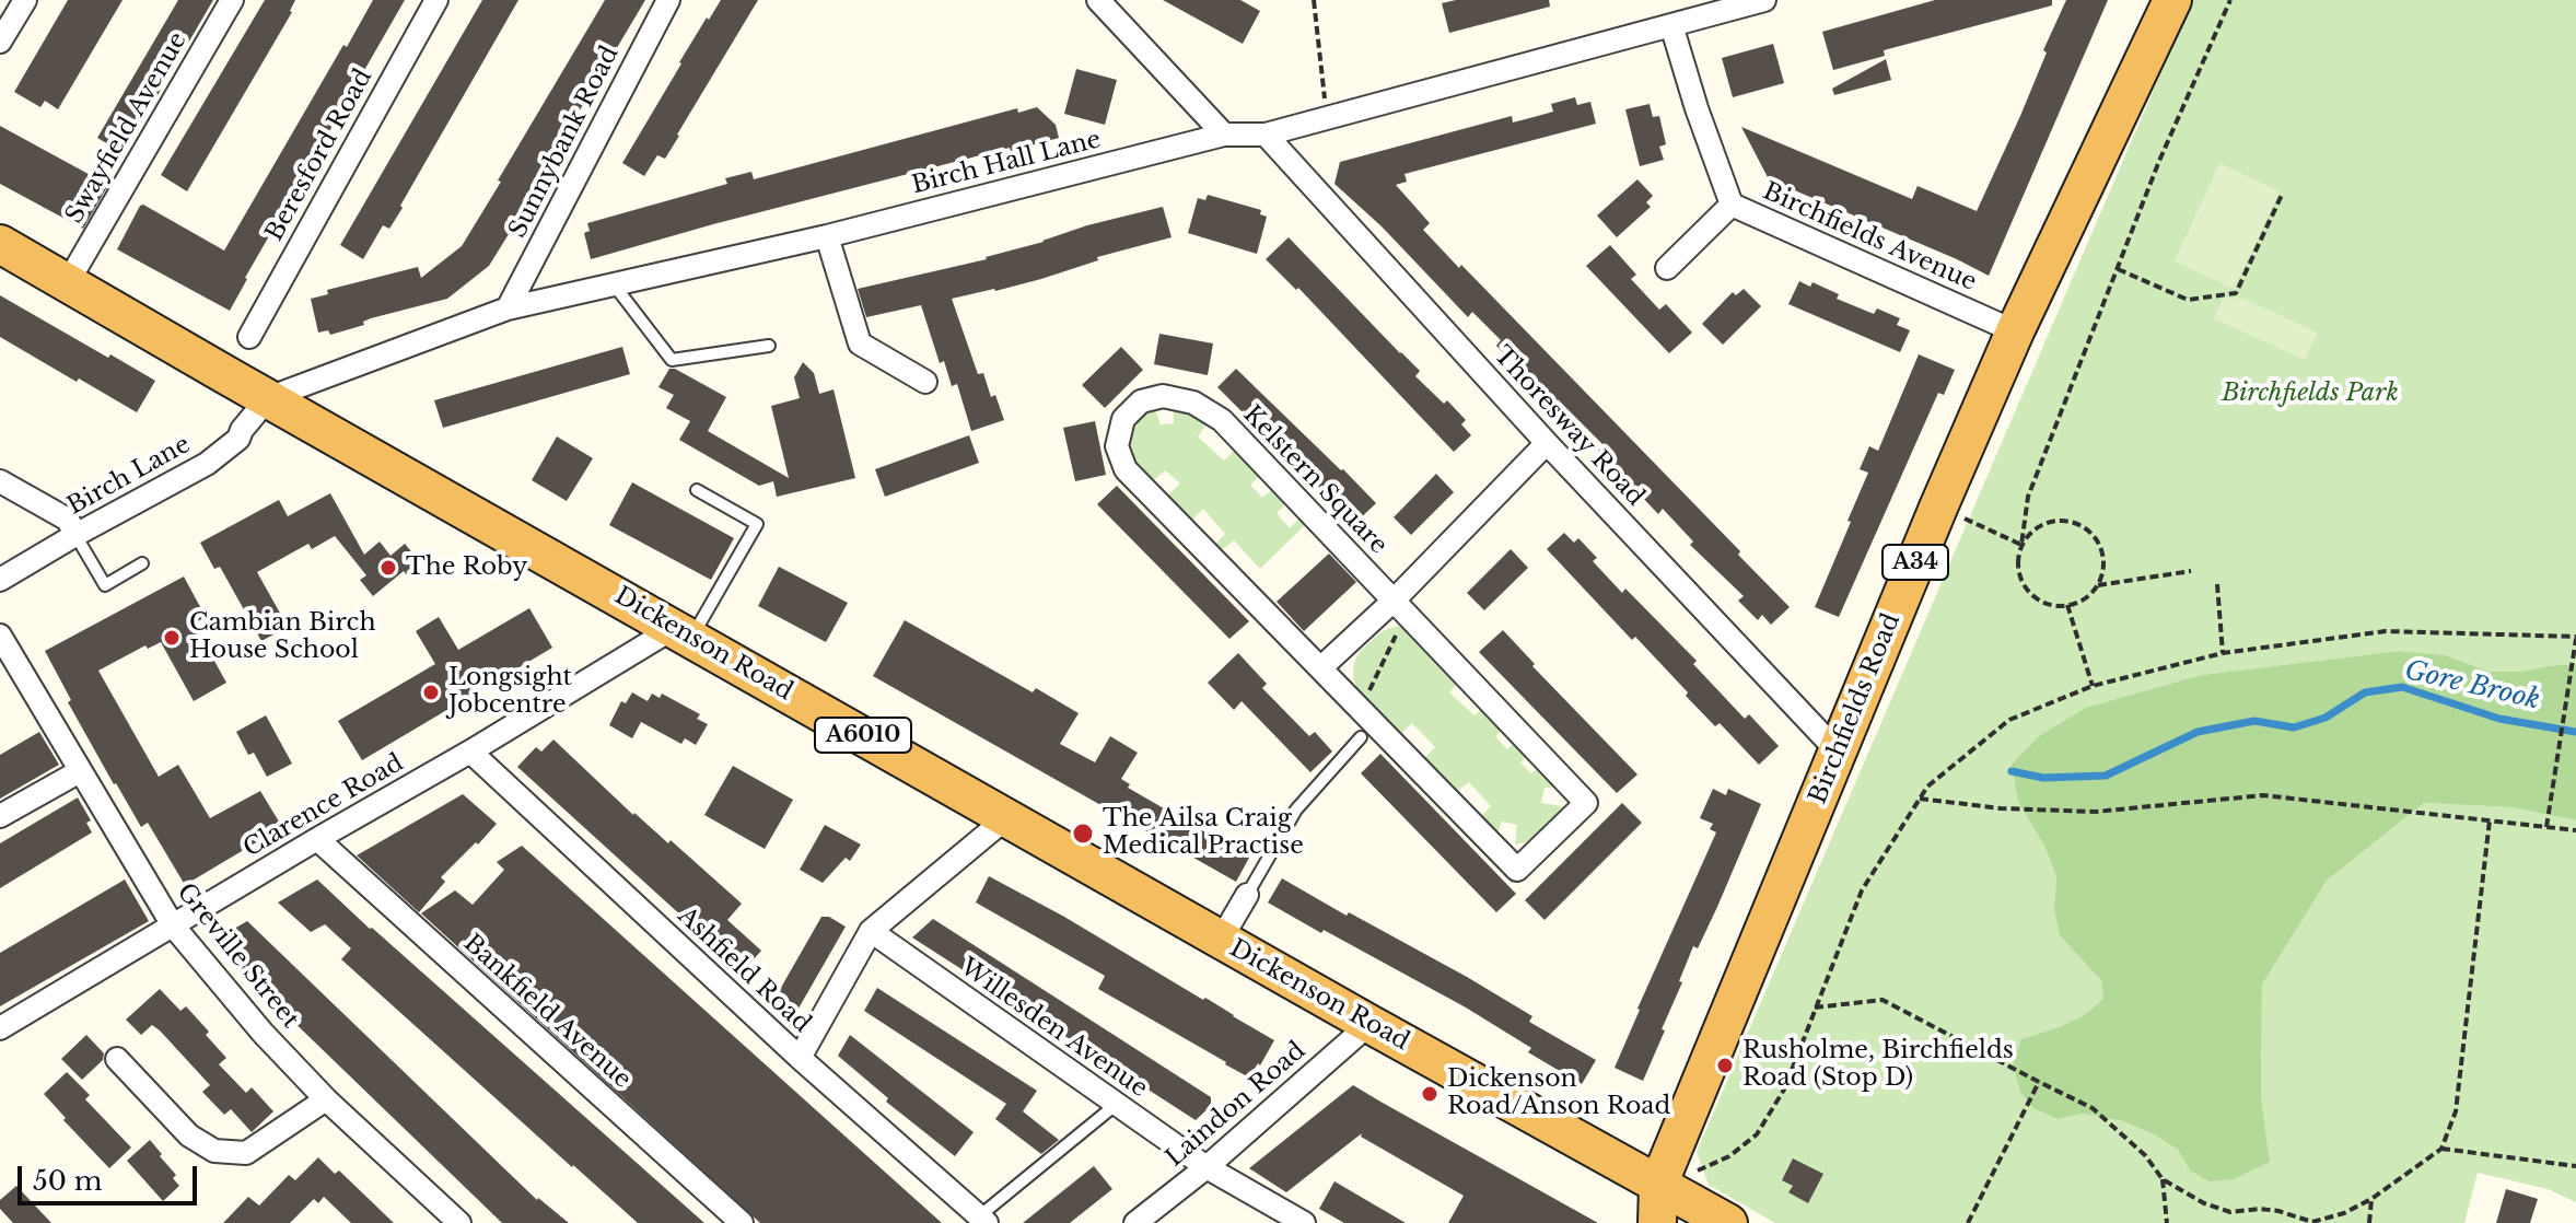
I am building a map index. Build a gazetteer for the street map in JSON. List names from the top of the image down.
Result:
{
  "streets": {
    "highway": [
      "A34",
      "Dickenson Road",
      "Birchfields Road",
      "A6010"
    ],
    "street": [
      "Swayfield Avenue",
      "Sunnybank Road",
      "Beresford Road",
      "Birch Hall Lane",
      "Birchfields Avenue",
      "Thoresway Road",
      "Birch Lane",
      "Kelstern Square",
      "Clarence Road",
      "Greville Street",
      "Ashfield Road",
      "Bankfield Avenue",
      "Willesden Avenue",
      "Laindon Road"
    ]
  },
  "crossings": [
    ["Swayfield Avenue", "Dickenson Road"],
    ["Sunnybank Road", "Birch Hall Lane"],
    ["Birch Hall Lane", "Birchfields Avenue"],
    ["Birch Hall Lane", "Thoresway Road"],
    ["Birch Hall Lane", "Birch Lane"],
    ["Birch Hall Lane", "Dickenson Road"],
    ["Birchfields Avenue", "Birchfields Road"],
    ["Thoresway Road", "Birchfields Road"],
    ["Birch Lane", "Dickenson Road"],
    ["A34", "Dickenson Road"],
    ["A34", "Birchfields Road"],
    ["Dickenson Road", "Birchfields Road"],
    ["Dickenson Road", "Clarence Road"],
    ["Dickenson Road", "Laindon Road"],
    ["Clarence Road", "Greville Street"],
    ["Clarence Road", "Ashfield Road"],
    ["Clarence Road", "Bankfield Avenue"],
    ["Willesden Avenue", "Laindon Road"]
  ],
  "water": ["Gore Brook"],
  "parks": ["Birchfields Park"],
  "places": [
    "The Roby",
    "Cambian Birch House School",
    "Longsight Jobcentre",
    "The Ailsa Craig Medical Practise",
    "Rusholme, Birchfields Road (Stop D)",
    "Dickenson Road/Anson Road"
  ],
  "scale_bar": "50 m"
}
